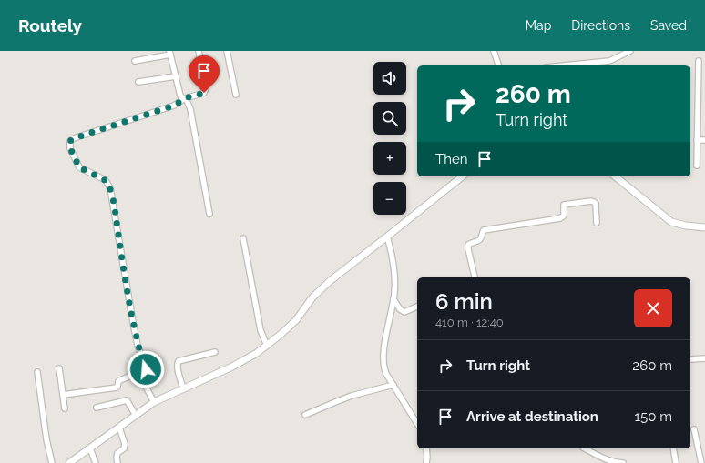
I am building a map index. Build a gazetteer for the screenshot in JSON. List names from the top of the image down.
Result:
{
  "page": {
    "header": "Routely",
    "nav": ["Map", "Directions", "Saved"],
    "map_buttons": ["+", "−"],
    "turn": ["260 m", "Turn right"],
    "then": "Then",
    "heading": ["6 min", "410 m · 12:40"],
    "list": [
      {
        "name": "Turn right",
        "value": "260 m"
      },
      {
        "name": "Arrive at destination",
        "value": "150 m"
      }
    ]
  }
}
